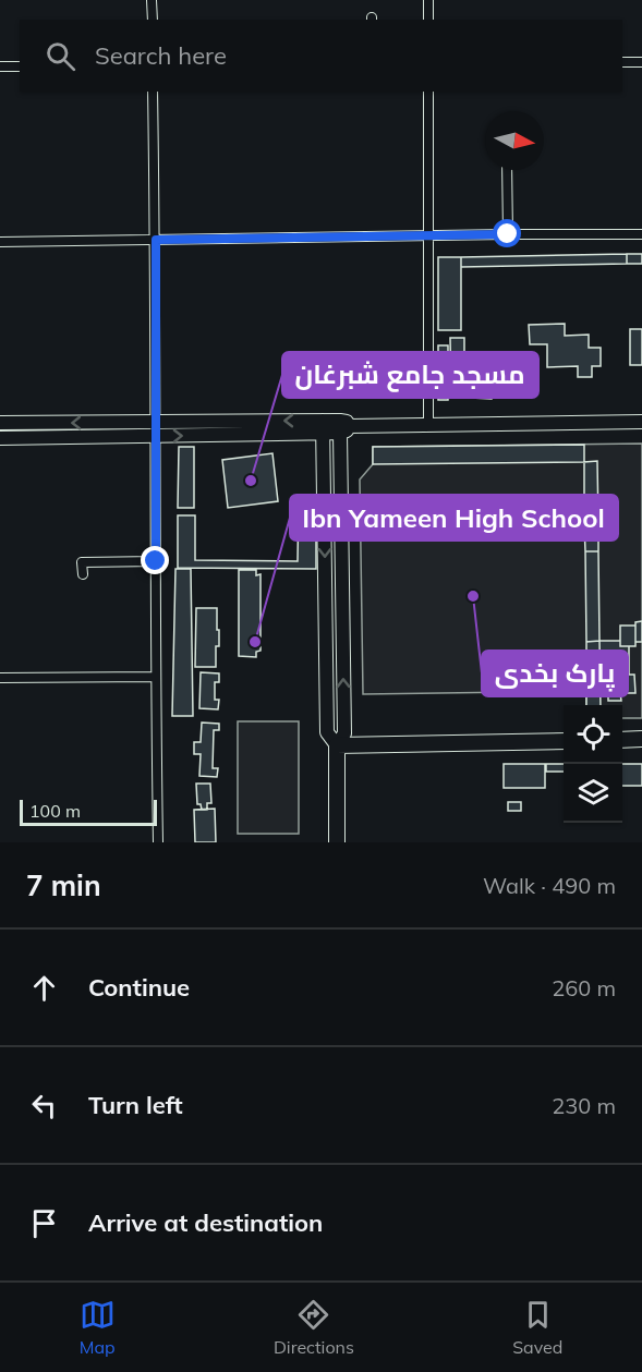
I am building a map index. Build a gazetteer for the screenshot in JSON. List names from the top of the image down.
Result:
{
  "places": ["مسجد جامع شبرغان", "پارک بخدی", "Ibn Yameen High School"],
  "scale_bar": "100 m",
  "north": "right",
  "page": {
    "search": "Search here",
    "scale": "100 m",
    "heading": ["7 min", "Walk · 490 m"],
    "list": [
      ["Continue", "260 m"],
      ["Turn left", "230 m"],
      "Arrive at destination"
    ],
    "nav": ["Map", "Directions", "Saved"]
  }
}
